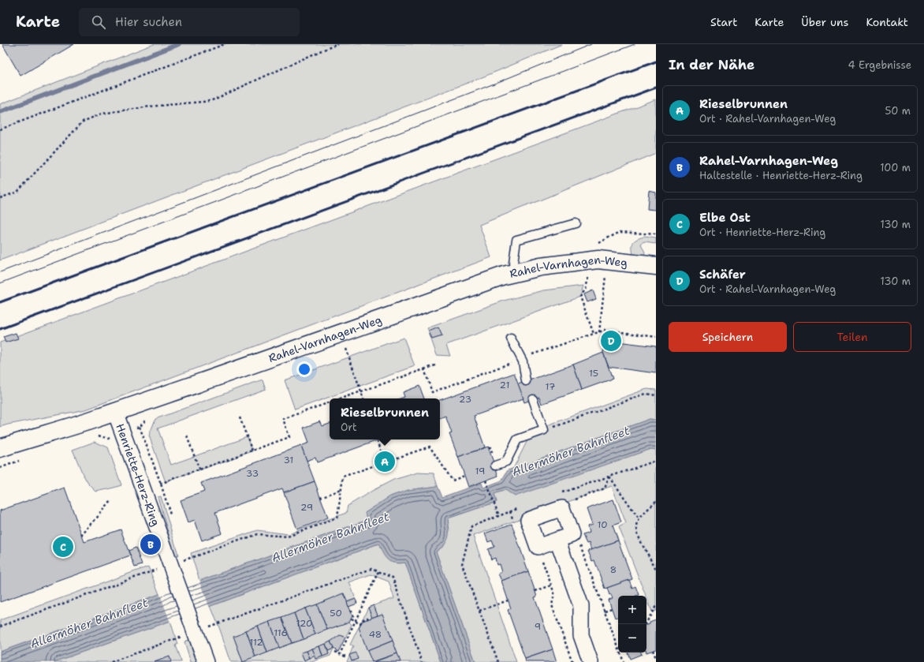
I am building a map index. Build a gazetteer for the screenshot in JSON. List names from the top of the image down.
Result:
{
  "streets": {
    "street": ["Rahel-Varnhagen-Weg", "Henriette-Herz-Ring"]
  },
  "crossings": [
    ["Rahel-Varnhagen-Weg", "Henriette-Herz-Ring"]
  ],
  "water": ["Allermöher Bahnfleet"],
  "house_numbers": [
    "15",
    "21",
    "17",
    "23",
    "31",
    "19",
    "33",
    "29",
    "10",
    "8",
    "50",
    "120",
    "9",
    "116",
    "48",
    "112"
  ],
  "page": {
    "header": "Karte",
    "search": "Hier suchen",
    "nav": [
      "Start",
      "Karte",
      "Über uns",
      "Kontakt"
    ],
    "heading": ["In der Nähe", "4 Ergebnisse"],
    "list": [
      {
        "mark": "A",
        "name": "Rieselbrunnen",
        "note": "Ort · Rahel-Varnhagen-Weg",
        "value": "50 m"
      },
      {
        "mark": "B",
        "name": "Rahel-Varnhagen-Weg",
        "note": "Haltestelle · Henriette-Herz-Ring",
        "value": "100 m"
      },
      {
        "mark": "C",
        "name": "Elbe Ost",
        "note": "Ort · Henriette-Herz-Ring",
        "value": "130 m"
      },
      {
        "mark": "D",
        "name": "Schäfer",
        "note": "Ort · Rahel-Varnhagen-Weg",
        "value": "130 m"
      }
    ],
    "buttons": ["Speichern", "Teilen"],
    "pins": [
      "D",
      "A",
      "B",
      "C"
    ],
    "popup": ["Rieselbrunnen", "Ort"],
    "map_buttons": ["+", "−"]
  }
}
